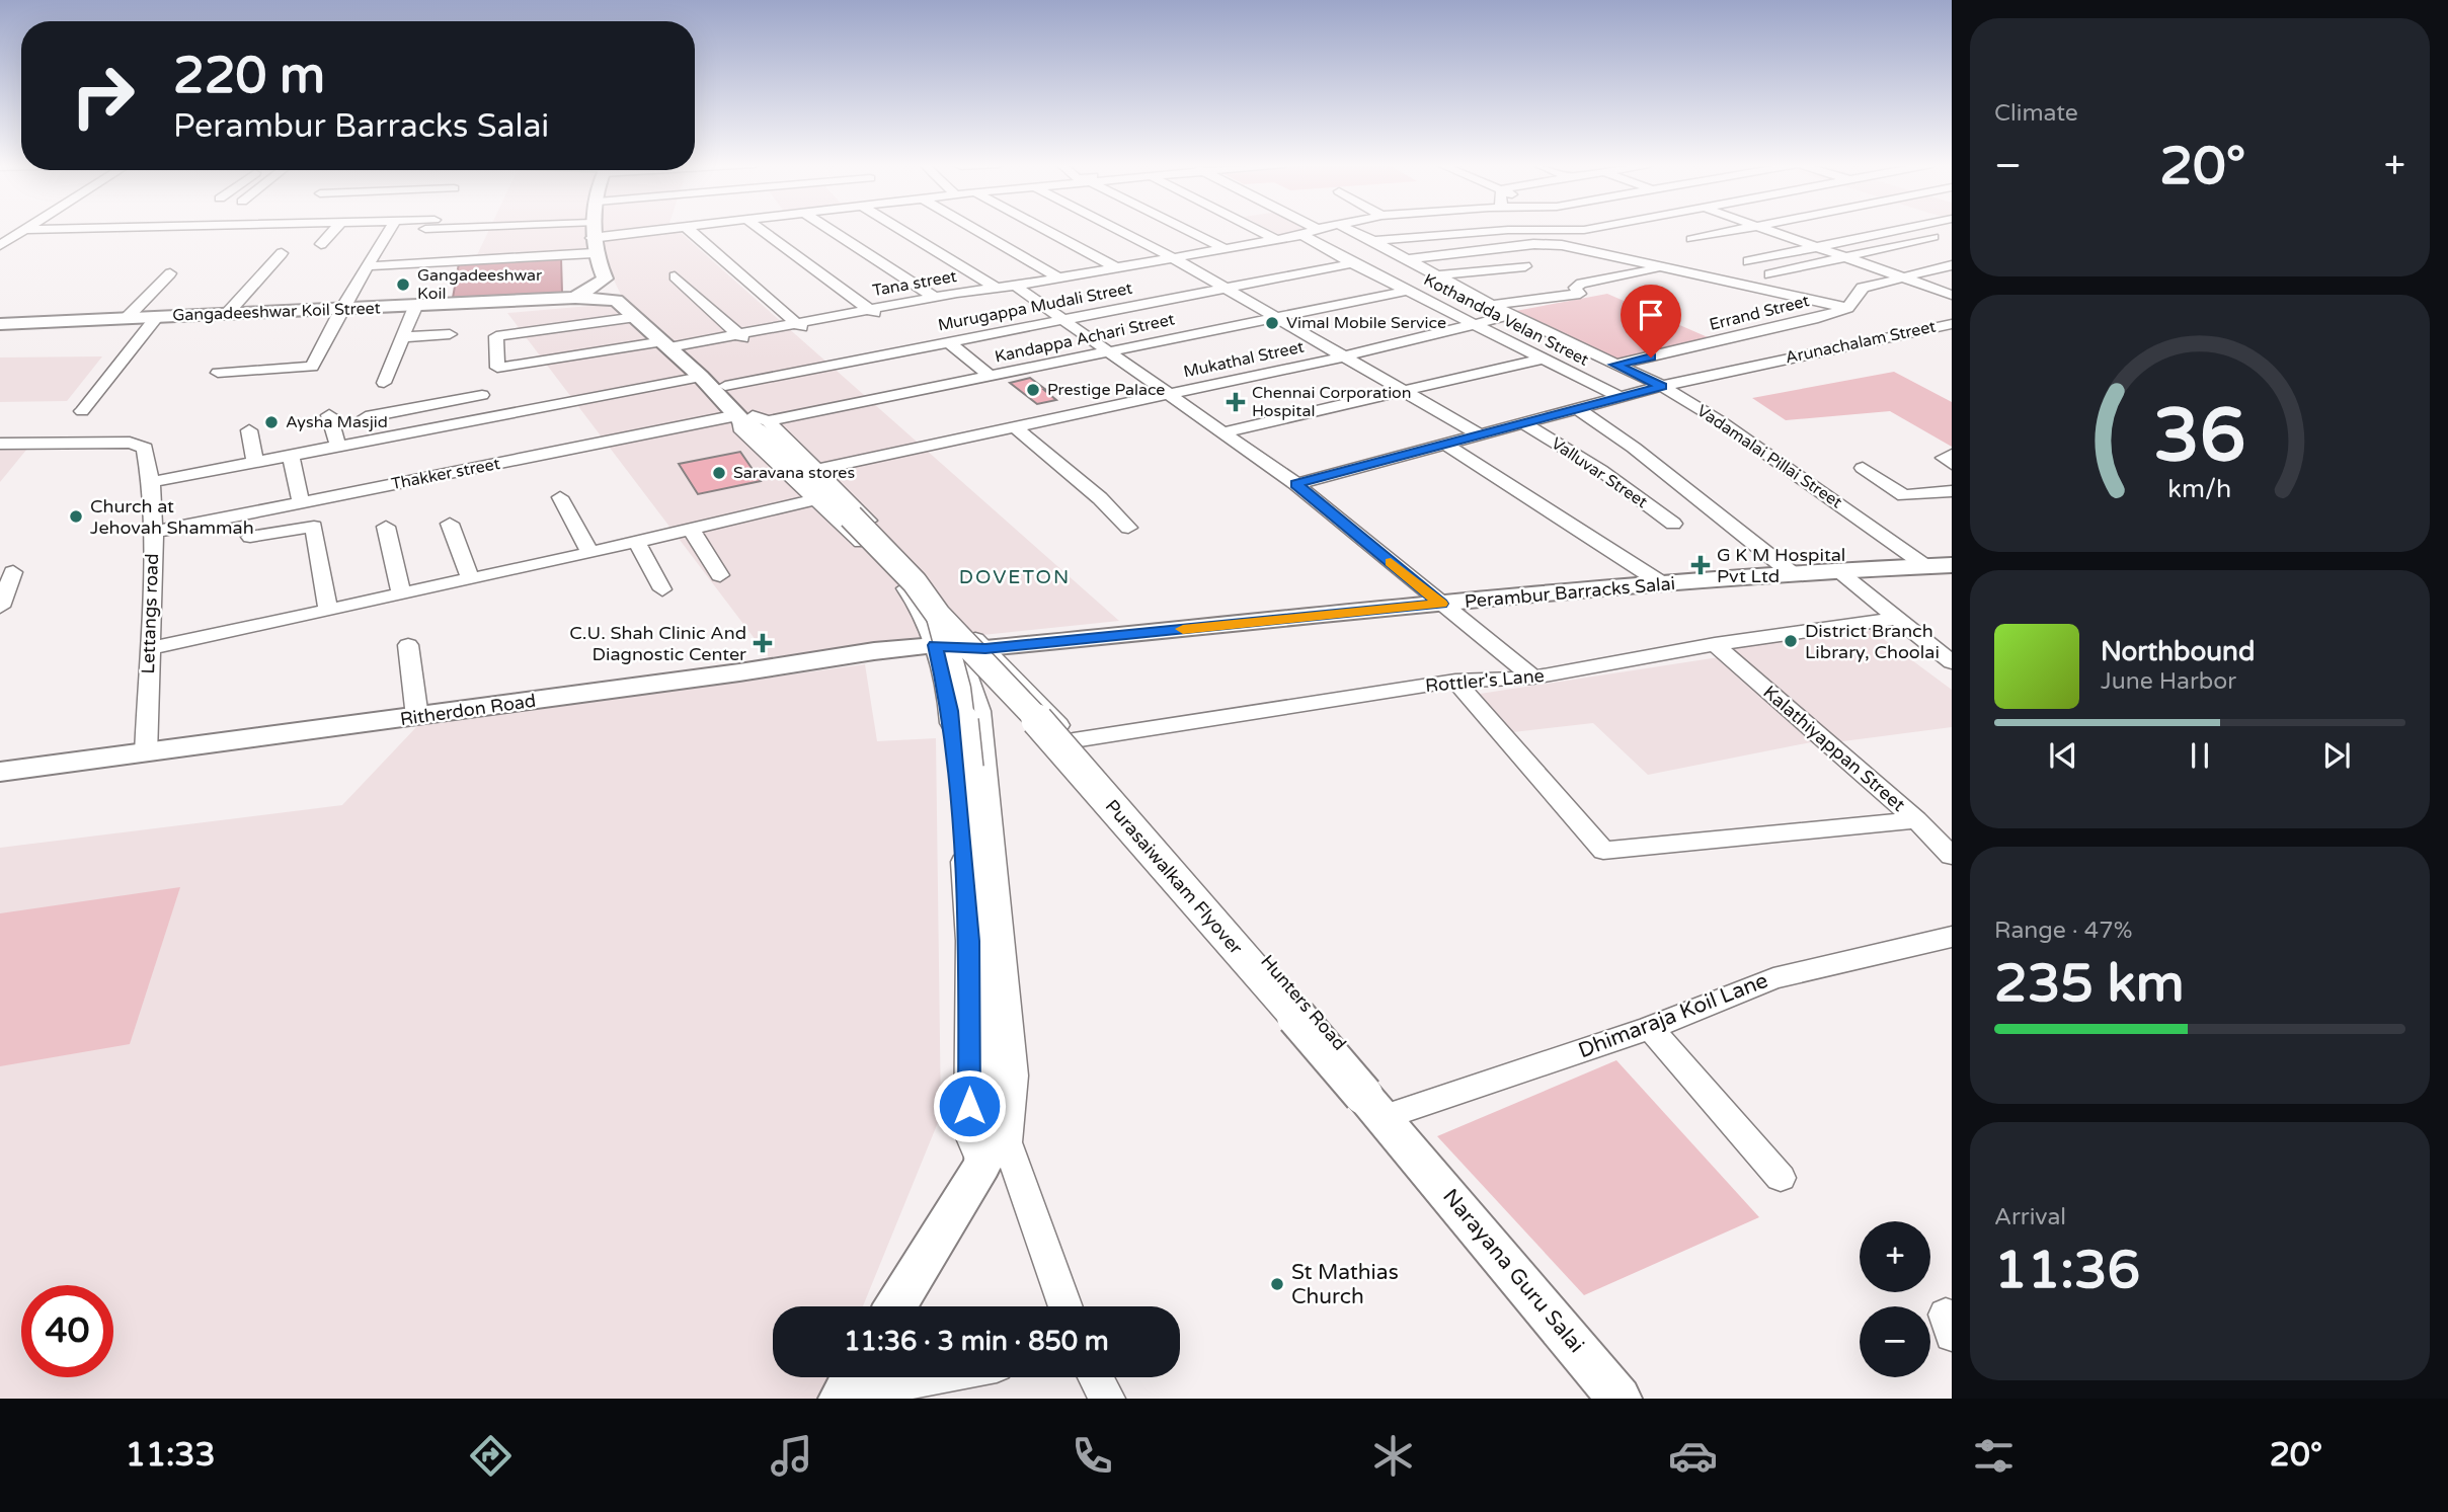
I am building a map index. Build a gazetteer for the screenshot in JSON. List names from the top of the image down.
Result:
{
  "streets": {
    "main road": [
      "Gangadeeshwar Koil Street",
      "Perambur Barracks Salai",
      "Ritherdon Road",
      "Purasaiwalkam Flyover",
      "Narayana Guru Salai"
    ],
    "street": [
      "Tana street",
      "Murugappa Mudali Street",
      "Errand Street",
      "Kothandda Velan Street",
      "Kandappa Achari Street",
      "Arunachalam Street",
      "Mukathal Street",
      "Vadamalai Pillai Street",
      "Valluvar Street",
      "Thakker street",
      "Lettangs road",
      "Rottler's Lane",
      "Kalathiyappan Street",
      "Hunters Road",
      "Dhimaraja Koil Lane"
    ]
  },
  "crossings": [
    ["Tana street", "Kothandda Velan Street"],
    ["Murugappa Mudali Street", "Kothandda Velan Street"],
    ["Errand Street", "Arunachalam Street"],
    ["Errand Street", "Vadamalai Pillai Street"],
    ["Kothandda Velan Street", "Kandappa Achari Street"],
    ["Kothandda Velan Street", "Arunachalam Street"],
    ["Kothandda Velan Street", "Mukathal Street"],
    ["Kandappa Achari Street", "Thakker street"],
    ["Kandappa Achari Street", "Purasaiwalkam Flyover"],
    ["Kandappa Achari Street", "Hunters Road"],
    ["Arunachalam Street", "Vadamalai Pillai Street"],
    ["Arunachalam Street", "Valluvar Street"],
    ["Mukathal Street", "Vadamalai Pillai Street"],
    ["Mukathal Street", "Hunters Road"],
    ["Vadamalai Pillai Street", "Perambur Barracks Salai"],
    ["Thakker street", "Lettangs road"],
    ["Thakker street", "Purasaiwalkam Flyover"],
    ["Thakker street", "Hunters Road"],
    ["Perambur Barracks Salai", "Ritherdon Road"],
    ["Perambur Barracks Salai", "Hunters Road"],
    ["Lettangs road", "Ritherdon Road"],
    ["Rottler's Lane", "Kalathiyappan Street"],
    ["Rottler's Lane", "Hunters Road"],
    ["Ritherdon Road", "Hunters Road"],
    ["Purasaiwalkam Flyover", "Hunters Road"],
    ["Purasaiwalkam Flyover", "Dhimaraja Koil Lane"],
    ["Purasaiwalkam Flyover", "Narayana Guru Salai"],
    ["Hunters Road", "Dhimaraja Koil Lane"],
    ["Hunters Road", "Narayana Guru Salai"],
    ["Dhimaraja Koil Lane", "Narayana Guru Salai"]
  ],
  "districts": ["DOVETON"],
  "places": {
    "other": [
      "Gangadeeshwar Koil",
      "Vimal Mobile Service",
      "Prestige Palace",
      "Aysha Masjid",
      "Saravana stores",
      "Church at Jehovah Shammah",
      "District Branch Library, Choolai",
      "St Mathias Church"
    ],
    "health": ["Chennai Corporation Hospital", "G K M Hospital Pvt Ltd", "C.U. Shah Clinic And Diagnostic Center"]
  },
  "page": {
    "tile": [
      "Climate",
      ["Range · 47%", "235 km"],
      ["Arrival", "11:36"]
    ],
    "turn": ["220 m", "Perambur Barracks Salai"],
    "heat": ["−", "20°", "+"],
    "song": ["Northbound", "June Harbor"],
    "map_buttons": ["+", "−"],
    "limit": "40",
    "trip": "11:36 · 3 min · 850 m",
    "tabs": ["11:33", "20°"],
    "gauge": ["36", "km/h"]
  }
}
